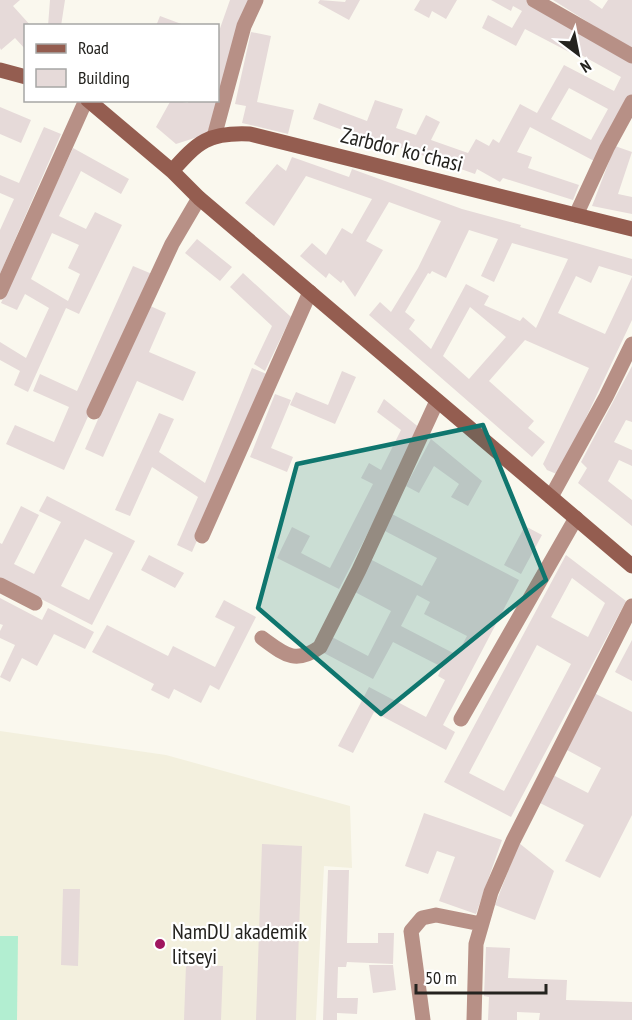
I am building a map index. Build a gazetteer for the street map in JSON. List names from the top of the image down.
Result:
{
  "streets": {
    "main road": ["Zarbdor koʻchasi"]
  },
  "places": ["NamDU akademik litseyi"],
  "legend": ["Road", "Building"],
  "scale_bar": "50 m",
  "north": "bottom right"
}
